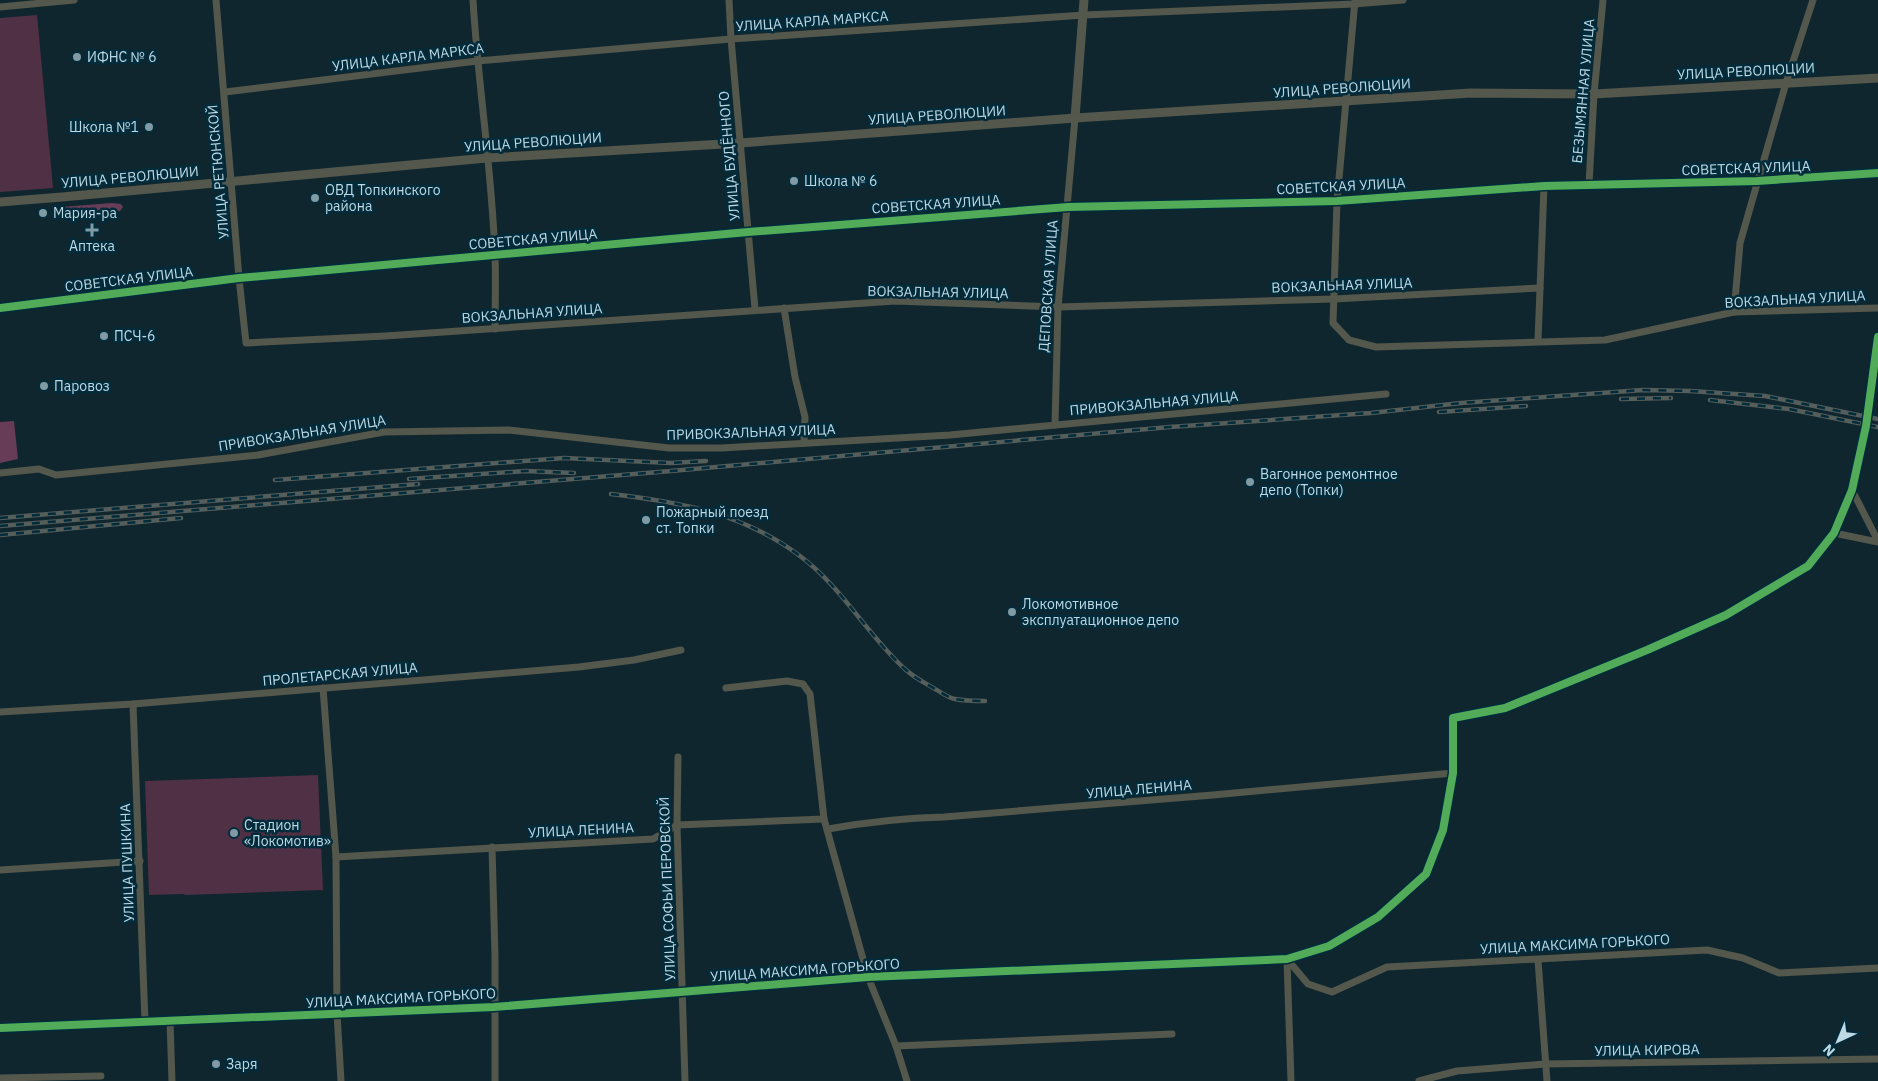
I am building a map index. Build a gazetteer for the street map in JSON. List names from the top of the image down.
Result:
{
  "streets": {
    "street": [
      "УЛИЦА КАРЛА МАРКСА",
      "УЛИЦА РЕВОЛЮЦИИ",
      "БЕЗЫМЯННАЯ УЛИЦА",
      "УЛИЦА БУДЁННОГО",
      "СОВЕТСКАЯ УЛИЦА",
      "УЛИЦА РЕТЮНСКОЙ",
      "ВОКЗАЛЬНАЯ УЛИЦА",
      "ДЕПОВСКАЯ УЛИЦА",
      "ПРИВОКЗАЛЬНАЯ УЛИЦА",
      "ПРОЛЕТАРСКАЯ УЛИЦА",
      "УЛИЦА ЛЕНИНА",
      "УЛИЦА ПУШКИНА",
      "УЛИЦА СОФЬИ ПЕРОВСКОЙ",
      "УЛИЦА МАКСИМА ГОРЬКОГО",
      "УЛИЦА КИРОВА"
    ]
  },
  "crossings": [
    ["УЛИЦА КАРЛА МАРКСА", "УЛИЦА БУДЁННОГО"],
    ["УЛИЦА КАРЛА МАРКСА", "УЛИЦА РЕТЮНСКОЙ"],
    ["УЛИЦА КАРЛА МАРКСА", "ДЕПОВСКАЯ УЛИЦА"],
    ["УЛИЦА РЕВОЛЮЦИИ", "БЕЗЫМЯННАЯ УЛИЦА"],
    ["УЛИЦА РЕВОЛЮЦИИ", "УЛИЦА БУДЁННОГО"],
    ["УЛИЦА РЕВОЛЮЦИИ", "УЛИЦА РЕТЮНСКОЙ"],
    ["УЛИЦА РЕВОЛЮЦИИ", "ДЕПОВСКАЯ УЛИЦА"],
    ["БЕЗЫМЯННАЯ УЛИЦА", "СОВЕТСКАЯ УЛИЦА"],
    ["УЛИЦА БУДЁННОГО", "СОВЕТСКАЯ УЛИЦА"],
    ["УЛИЦА БУДЁННОГО", "ВОКЗАЛЬНАЯ УЛИЦА"],
    ["СОВЕТСКАЯ УЛИЦА", "УЛИЦА РЕТЮНСКОЙ"],
    ["СОВЕТСКАЯ УЛИЦА", "ДЕПОВСКАЯ УЛИЦА"],
    ["УЛИЦА РЕТЮНСКОЙ", "ВОКЗАЛЬНАЯ УЛИЦА"],
    ["ВОКЗАЛЬНАЯ УЛИЦА", "ДЕПОВСКАЯ УЛИЦА"],
    ["ДЕПОВСКАЯ УЛИЦА", "ПРИВОКЗАЛЬНАЯ УЛИЦА"],
    ["ПРОЛЕТАРСКАЯ УЛИЦА", "УЛИЦА ПУШКИНА"],
    ["УЛИЦА ЛЕНИНА", "УЛИЦА СОФЬИ ПЕРОВСКОЙ"],
    ["УЛИЦА ЛЕНИНА", "УЛИЦА МАКСИМА ГОРЬКОГО"],
    ["УЛИЦА ПУШКИНА", "УЛИЦА МАКСИМА ГОРЬКОГО"],
    ["УЛИЦА СОФЬИ ПЕРОВСКОЙ", "УЛИЦА МАКСИМА ГОРЬКОГО"]
  ],
  "places": {
    "other": [
      "ИФНС № 6",
      "Школа №1",
      "Школа № 6",
      "ОВД Топкинского района",
      "Мария-ра",
      "ПСЧ-6",
      "Паровоз",
      "Вагонное ремонтное депо (Топки)",
      "Пожарный поезд ст. Топки",
      "Локомотивное эксплуатационное депо",
      "Стадион «Локомотив»",
      "Заря"
    ],
    "health": ["Аптека"]
  },
  "north": "bottom left"
}
